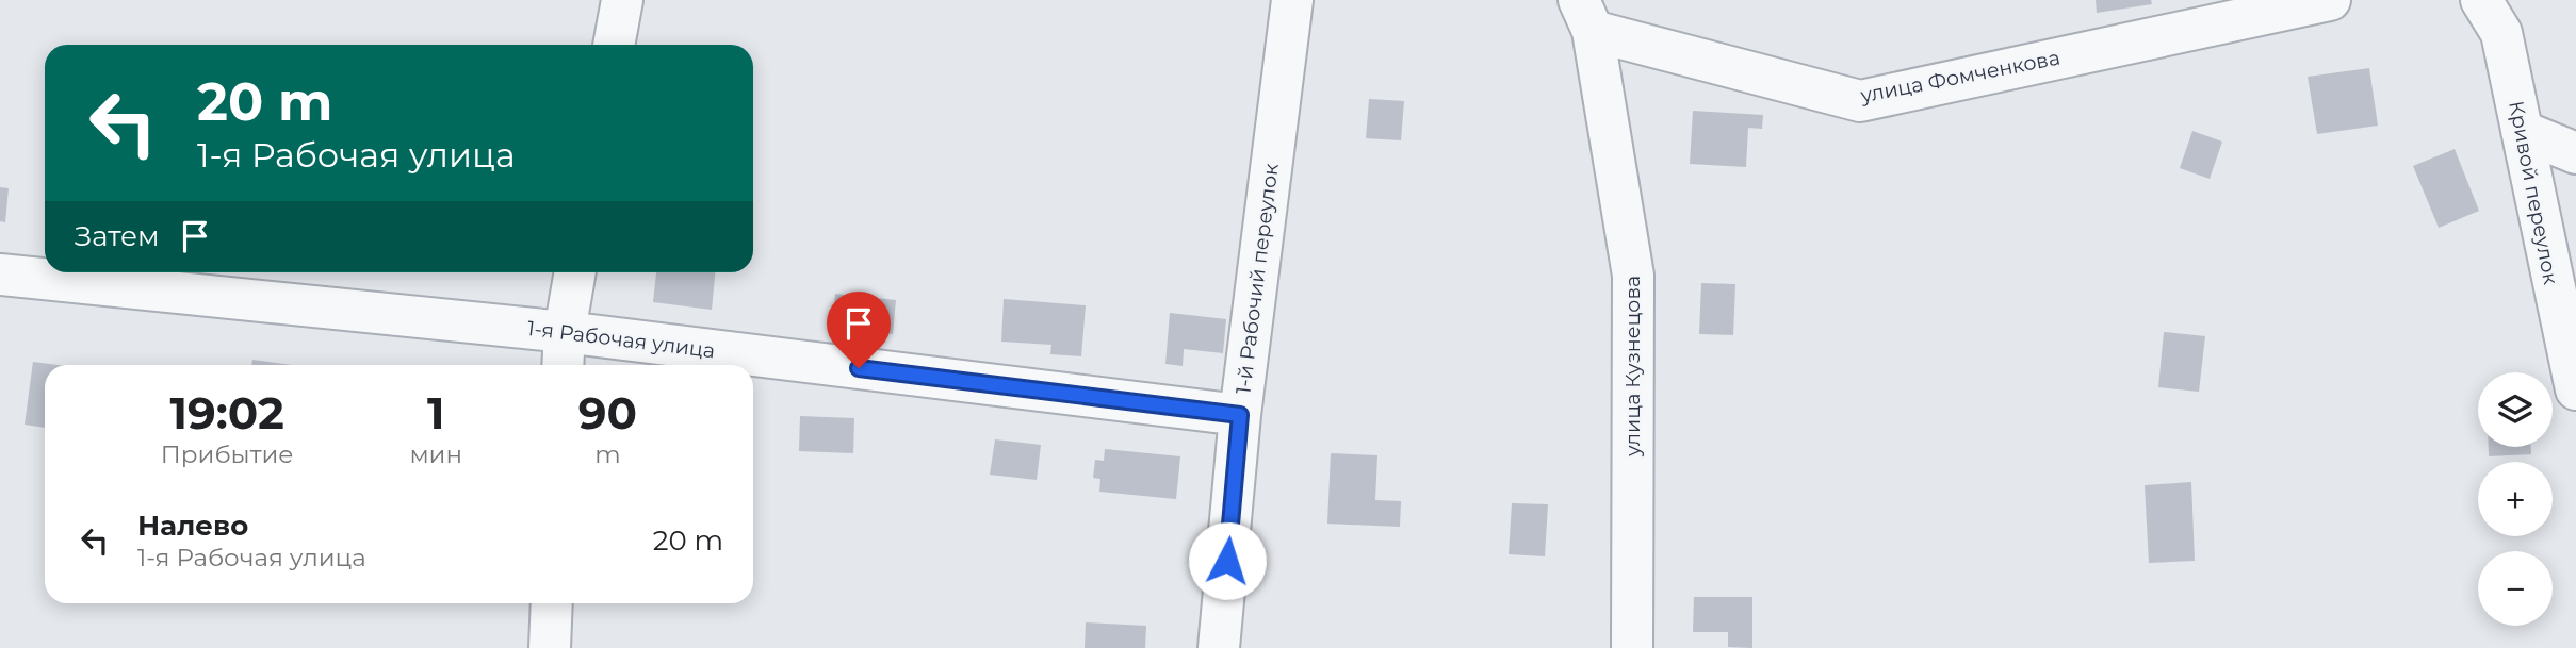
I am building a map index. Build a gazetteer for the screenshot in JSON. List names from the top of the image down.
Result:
{
  "streets": {
    "street": [
      "улица Фомченкова",
      "Кривой переулок",
      "1-й Рабочий переулок",
      "1-я Рабочая улица",
      "улица Кузнецова"
    ]
  },
  "crossings": [
    ["улица Фомченкова", "улица Кузнецова"],
    ["1-й Рабочий переулок", "1-я Рабочая улица"]
  ],
  "page": {
    "turn": ["20 m", "1-я Рабочая улица"],
    "then": "Затем",
    "eta": [
      "19:02",
      "Прибытие",
      "1",
      "мин",
      "90",
      "m"
    ],
    "map_buttons": ["+", "−"],
    "list": [
      {
        "name": "Налево",
        "note": "1-я Рабочая улица",
        "value": "20 m"
      }
    ]
  }
}
